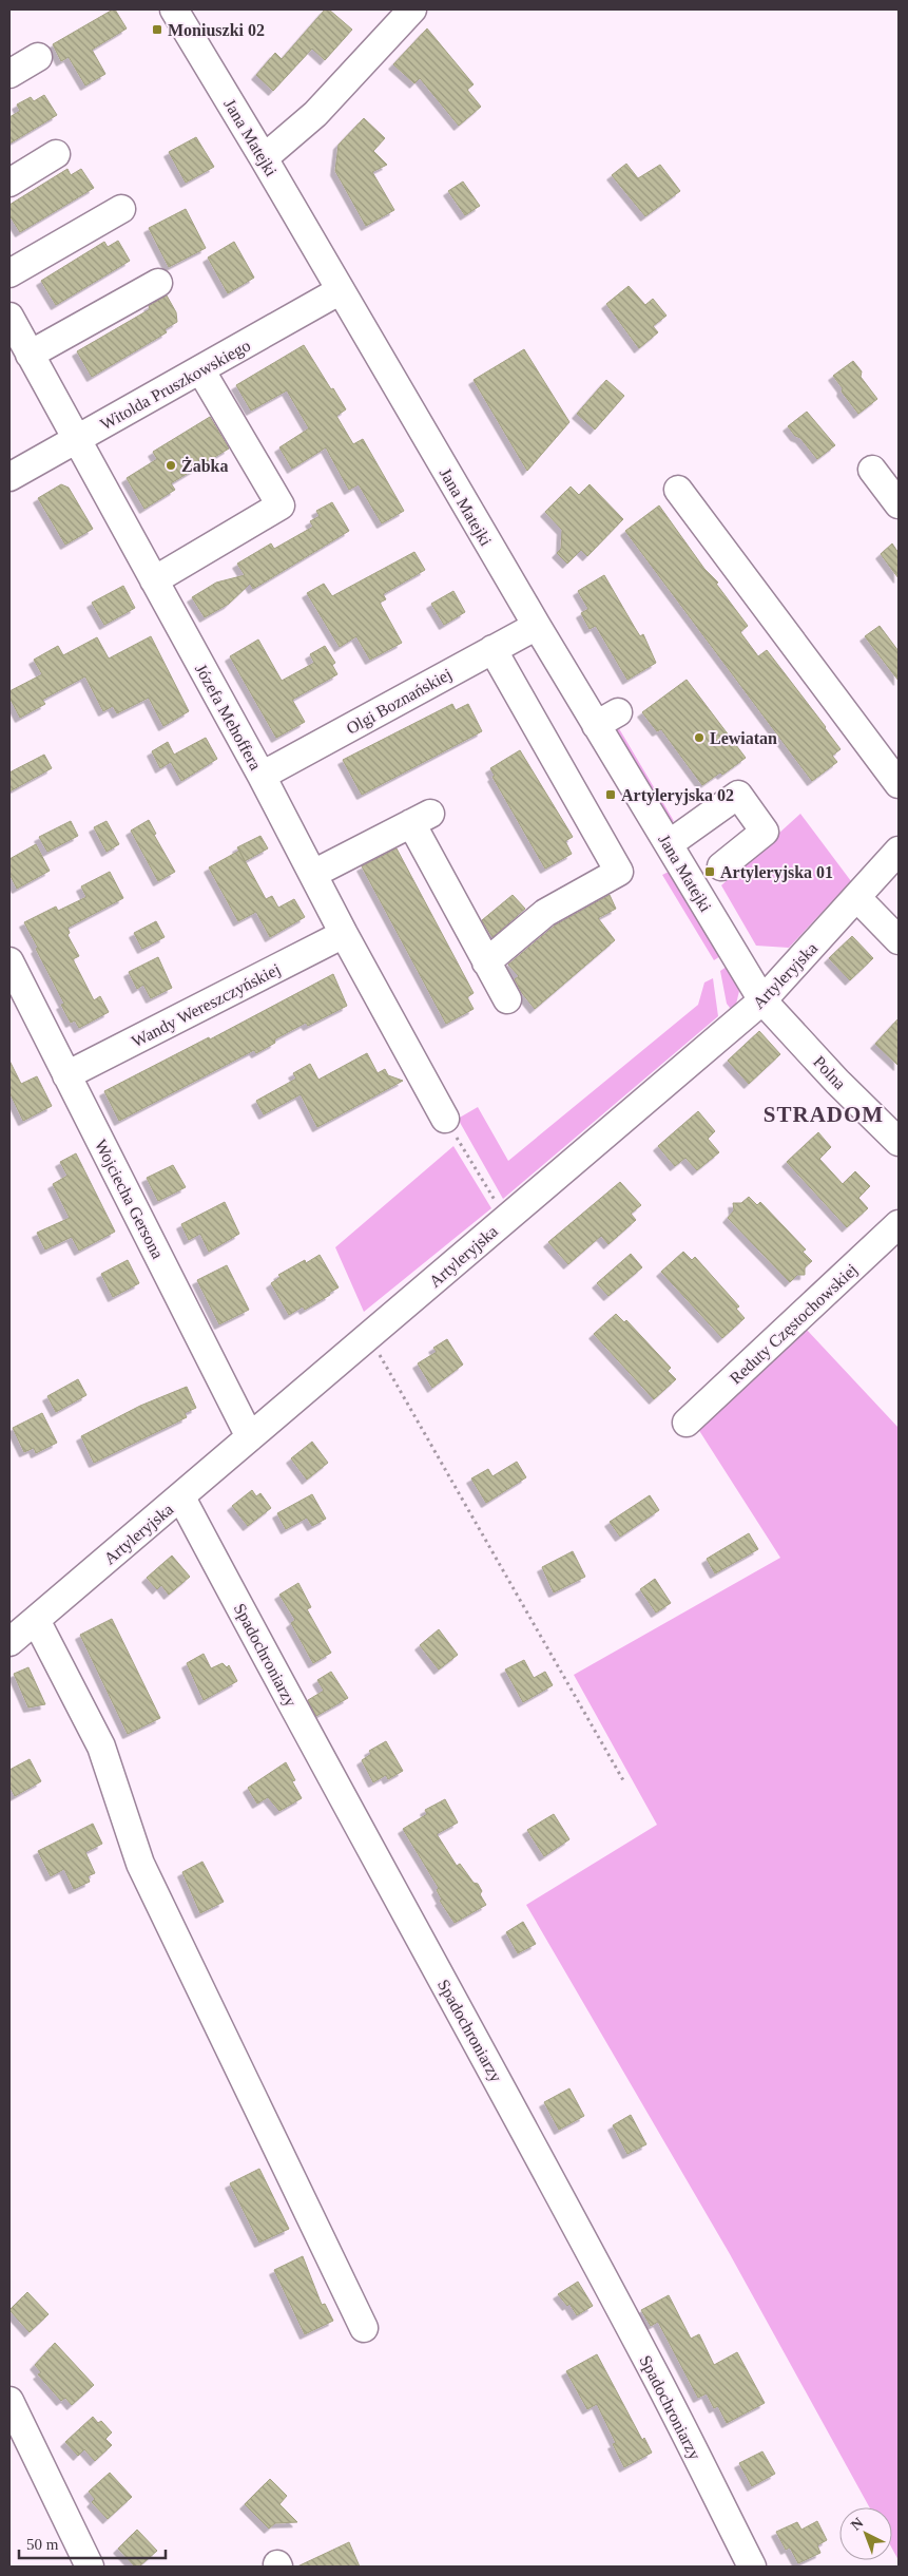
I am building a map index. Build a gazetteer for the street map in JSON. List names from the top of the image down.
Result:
{
  "streets": {
    "street": [
      "Jana Matejki",
      "Witolda Pruszkowskiego",
      "Olgi Boznańskiej",
      "Józefa Mehoffera",
      "Artyleryjska",
      "Wandy Wereszczyńskiej",
      "Polna",
      "Wojciecha Gersona",
      "Reduty Częstochowskiej",
      "Spadochroniarzy"
    ]
  },
  "crossings": [
    ["Jana Matejki", "Witolda Pruszkowskiego"],
    ["Jana Matejki", "Olgi Boznańskiej"],
    ["Jana Matejki", "Artyleryjska"],
    ["Jana Matejki", "Polna"],
    ["Witolda Pruszkowskiego", "Józefa Mehoffera"],
    ["Olgi Boznańskiej", "Józefa Mehoffera"],
    ["Józefa Mehoffera", "Wandy Wereszczyńskiej"],
    ["Artyleryjska", "Polna"],
    ["Artyleryjska", "Wojciecha Gersona"],
    ["Artyleryjska", "Spadochroniarzy"],
    ["Wandy Wereszczyńskiej", "Wojciecha Gersona"]
  ],
  "districts": ["STRADOM"],
  "places": {
    "transit": ["Moniuszki 02", "Artyleryjska 02", "Artyleryjska 01"],
    "other": ["Żabka", "Lewiatan"]
  },
  "scale_bar": "50 m",
  "north": "top left"
}
